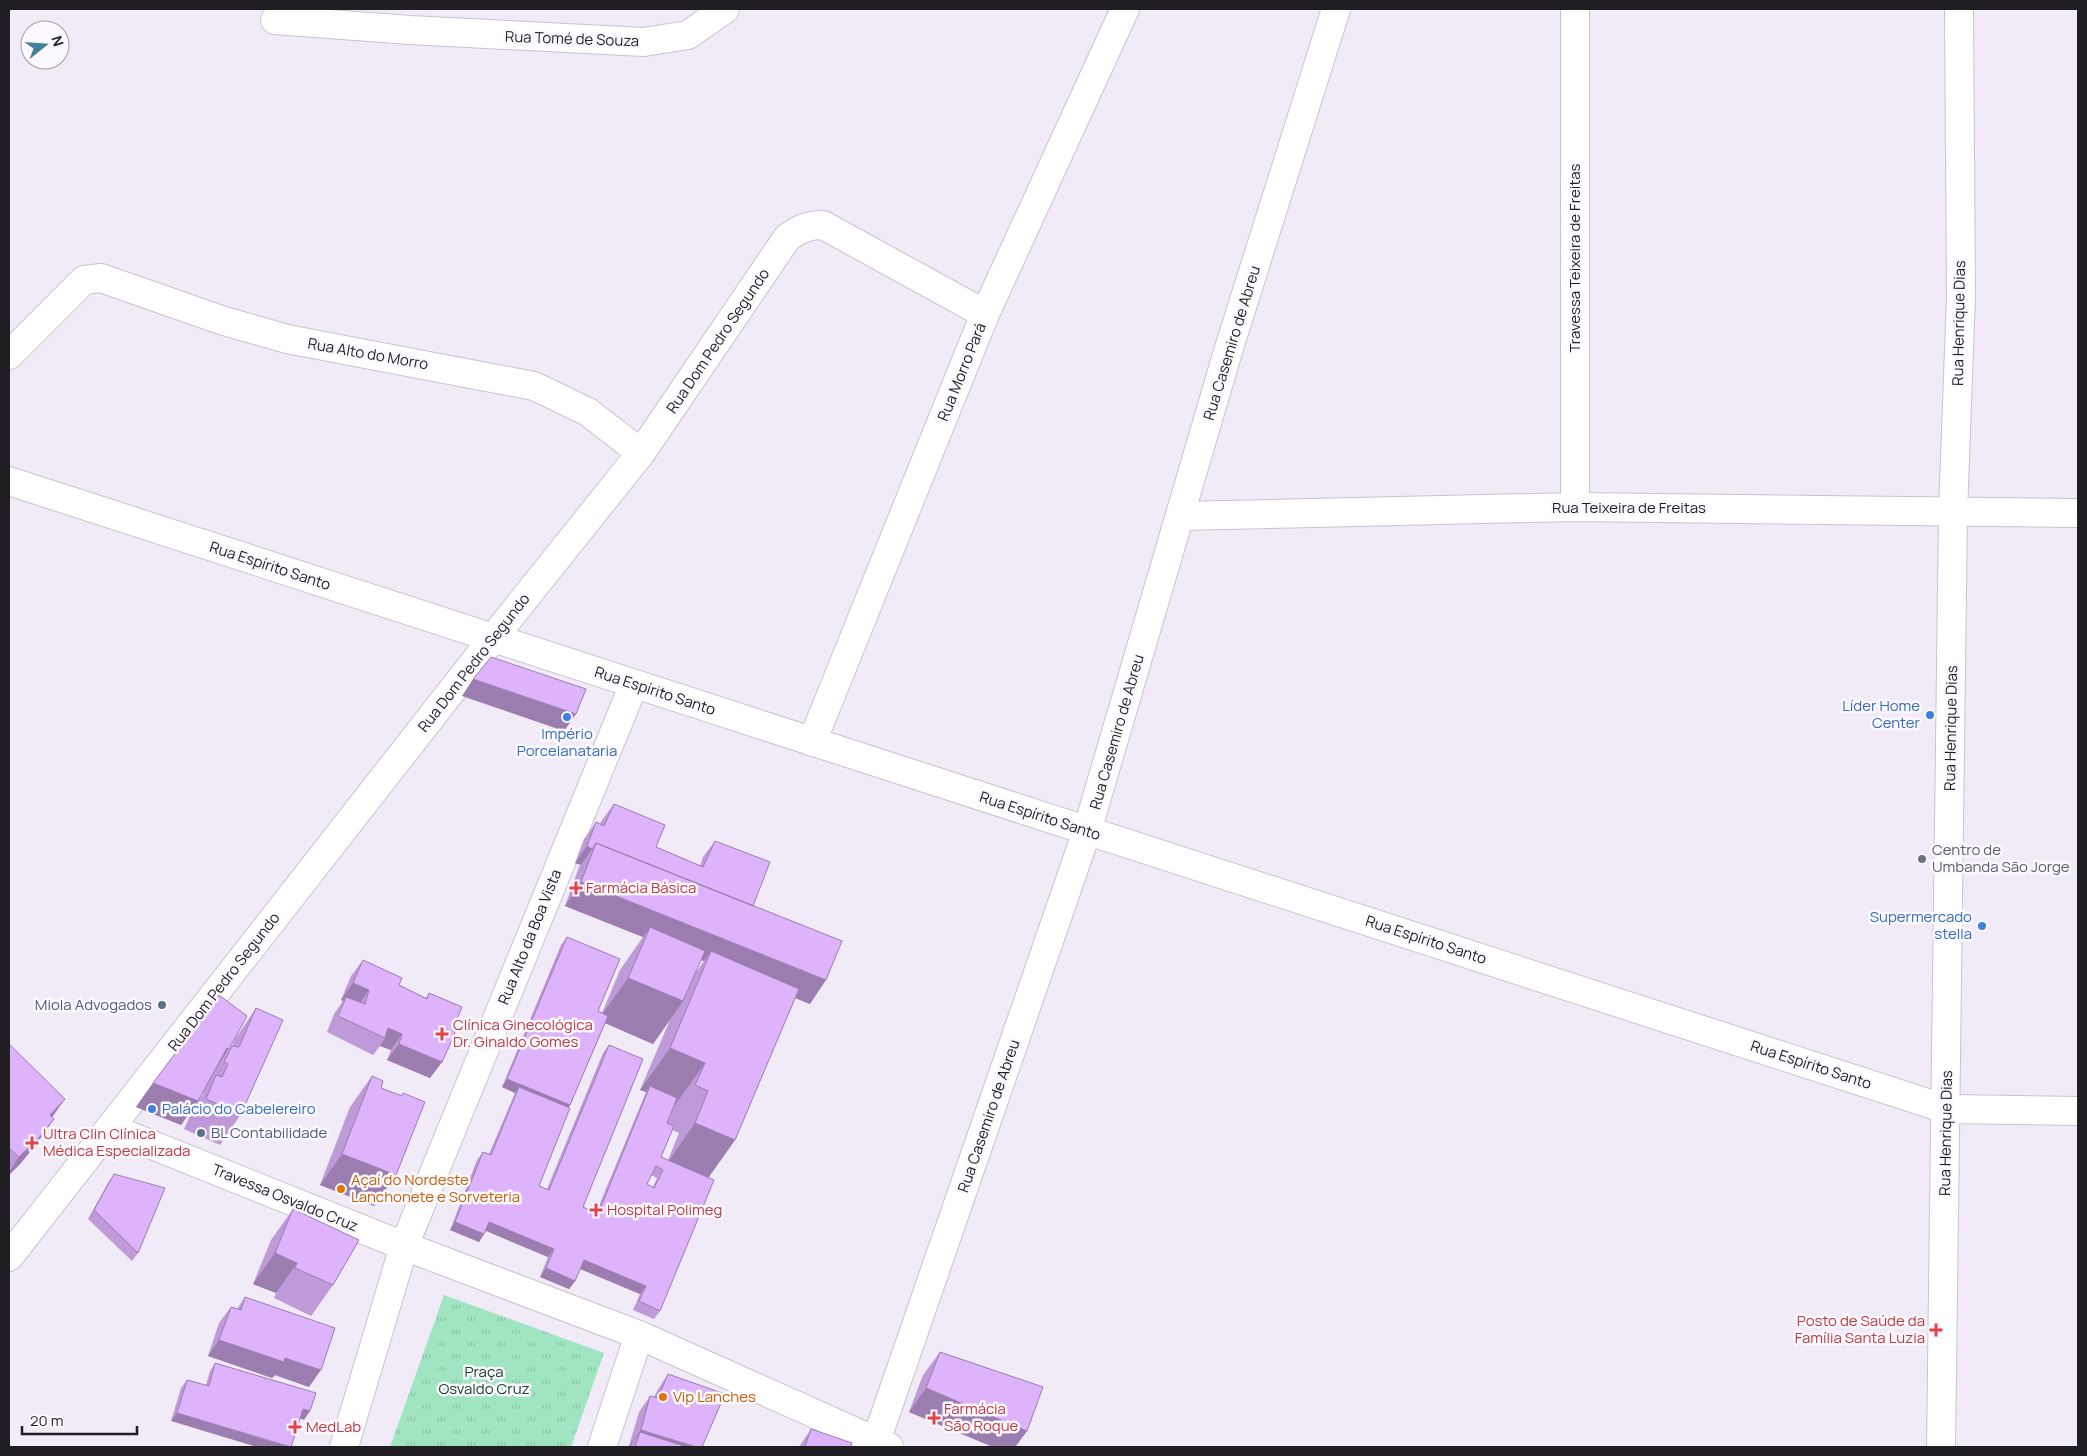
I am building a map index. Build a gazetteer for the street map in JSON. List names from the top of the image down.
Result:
{
  "streets": {
    "street": [
      "Rua Tomé de Souza",
      "Travessa Teixeira de Freitas",
      "Rua Henrique Dias",
      "Rua Dom Pedro Segundo",
      "Rua Casemiro de Abreu",
      "Rua Alto do Morro",
      "Rua Morro Pará",
      "Rua Teixeira de Freitas",
      "Rua Espírito Santo",
      "Rua Alto da Boa Vista",
      "Travessa Osvaldo Cruz"
    ]
  },
  "crossings": [
    ["Travessa Teixeira de Freitas", "Rua Teixeira de Freitas"],
    ["Rua Henrique Dias", "Rua Teixeira de Freitas"],
    ["Rua Henrique Dias", "Rua Espírito Santo"],
    ["Rua Dom Pedro Segundo", "Rua Alto do Morro"],
    ["Rua Dom Pedro Segundo", "Rua Morro Pará"],
    ["Rua Dom Pedro Segundo", "Rua Espírito Santo"],
    ["Rua Dom Pedro Segundo", "Travessa Osvaldo Cruz"],
    ["Rua Casemiro de Abreu", "Rua Teixeira de Freitas"],
    ["Rua Casemiro de Abreu", "Rua Espírito Santo"],
    ["Rua Morro Pará", "Rua Espírito Santo"],
    ["Rua Espírito Santo", "Rua Alto da Boa Vista"],
    ["Rua Alto da Boa Vista", "Travessa Osvaldo Cruz"]
  ],
  "parks": ["Praça Osvaldo Cruz"],
  "places": {
    "other": [
      "Líder Home Center",
      "Império Porcelanataria",
      "Centro de Umbanda São Jorge",
      "Supermercado stella",
      "Miola Advogados",
      "Palácio do Cabelereiro",
      "BL Contabilidade",
      "Açaí do Nordeste Lanchonete e Sorveteria",
      "Vip Lanches"
    ],
    "health": [
      "Farmácia Básica",
      "Clínica Ginecológica Dr. Ginaldo Gomes",
      "Ultra Clin Clínica Médica Especializada",
      "Hospital Polimeg",
      "Posto de Saúde da Família Santa Luzia",
      "Farmácia São Roque",
      "MedLab"
    ]
  },
  "scale_bar": "20 m",
  "north": "right"
}
